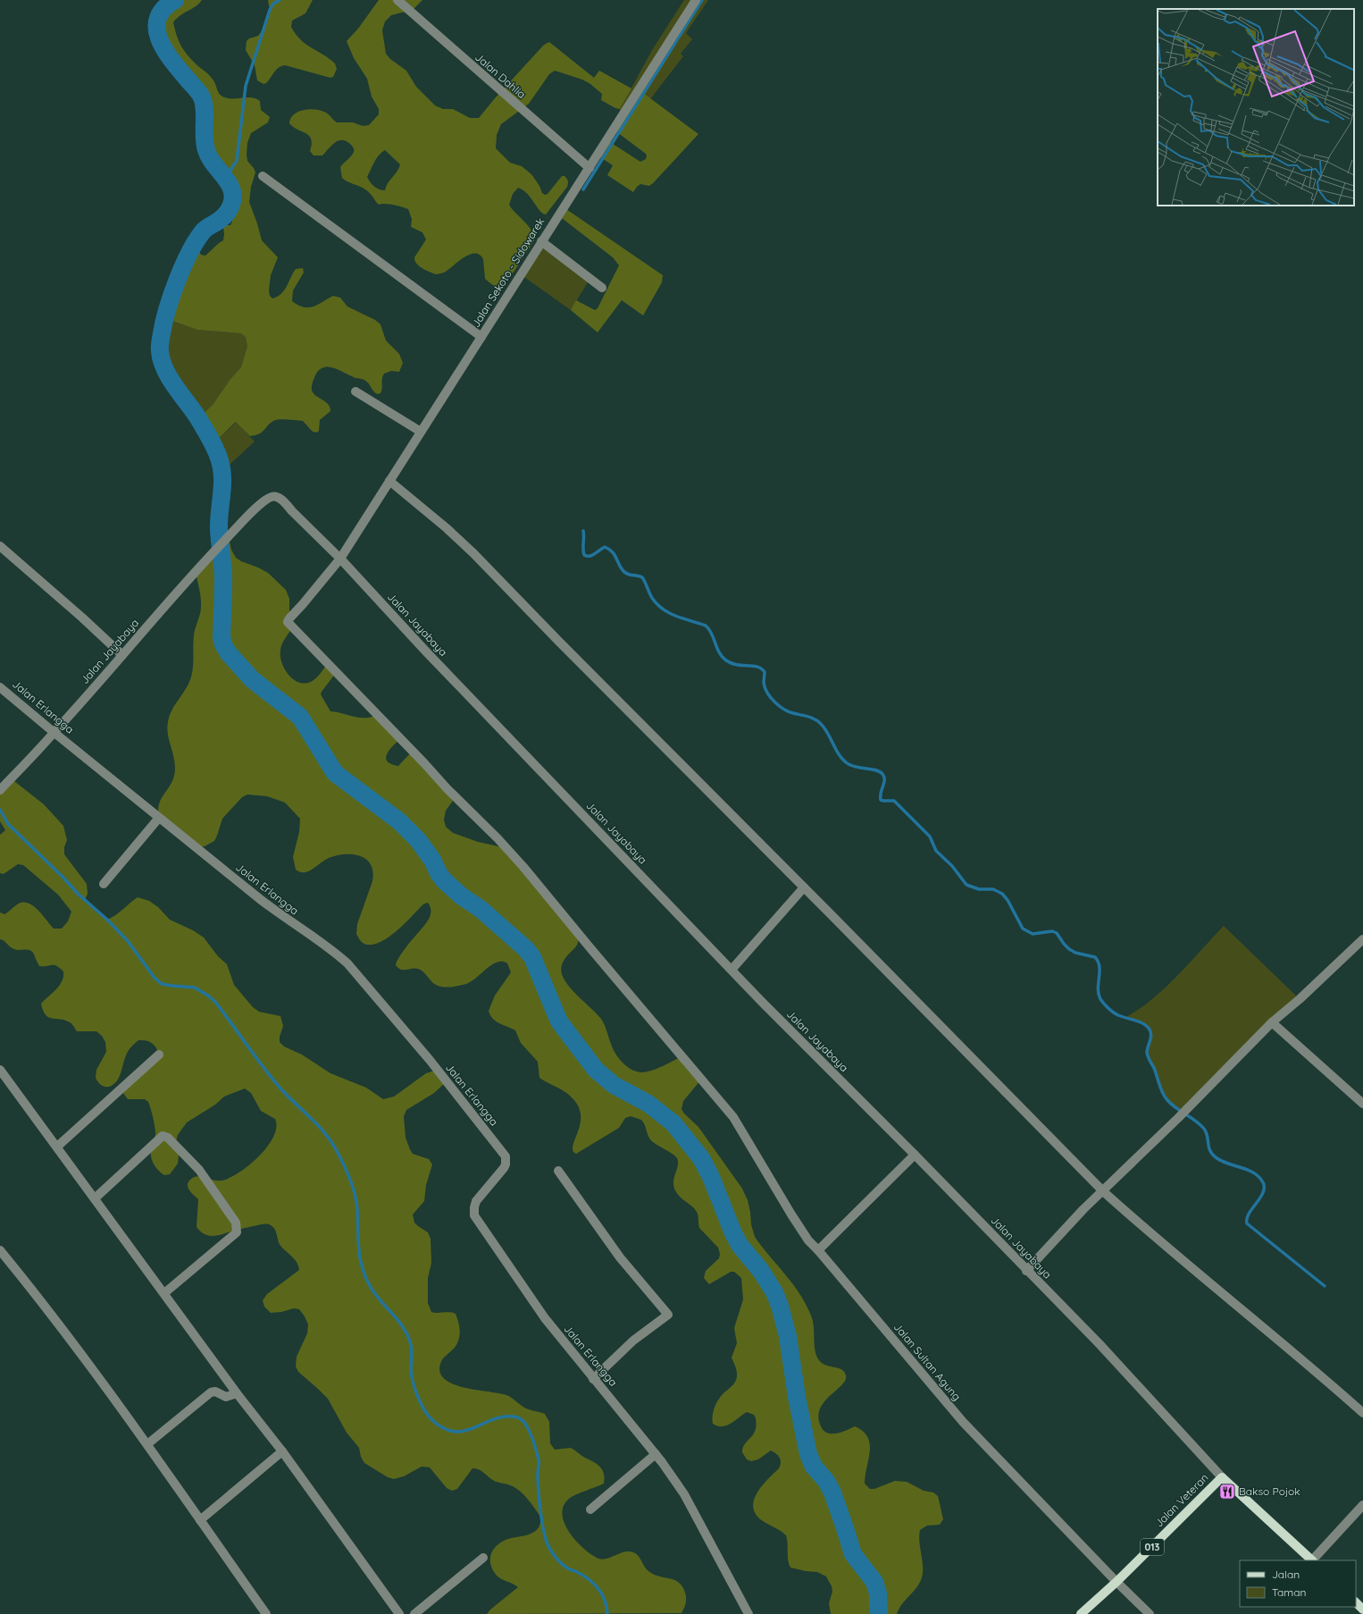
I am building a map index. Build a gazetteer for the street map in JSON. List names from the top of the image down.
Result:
{
  "streets": {
    "main road": ["Jalan Veteran", "013"],
    "street": [
      "Jalan Dahlia",
      "Jalan Sekoto - Sidowarek",
      "Jalan Jayabaya",
      "Jalan Erlangga",
      "Jalan Sultan Agung"
    ]
  },
  "crossings": [
    ["Jalan Dahlia", "Jalan Sekoto - Sidowarek"],
    ["Jalan Sekoto - Sidowarek", "Jalan Jayabaya"],
    ["Jalan Sekoto - Sidowarek", "Jalan Sultan Agung"],
    ["Jalan Jayabaya", "Jalan Erlangga"],
    ["Jalan Jayabaya", "Jalan Sultan Agung"],
    ["Jalan Jayabaya", "Jalan Veteran"],
    ["Jalan Sultan Agung", "Jalan Veteran"]
  ],
  "places": {
    "restaurant": ["Bakso Pojok"]
  },
  "legend": ["Jalan", "Taman"]
}
